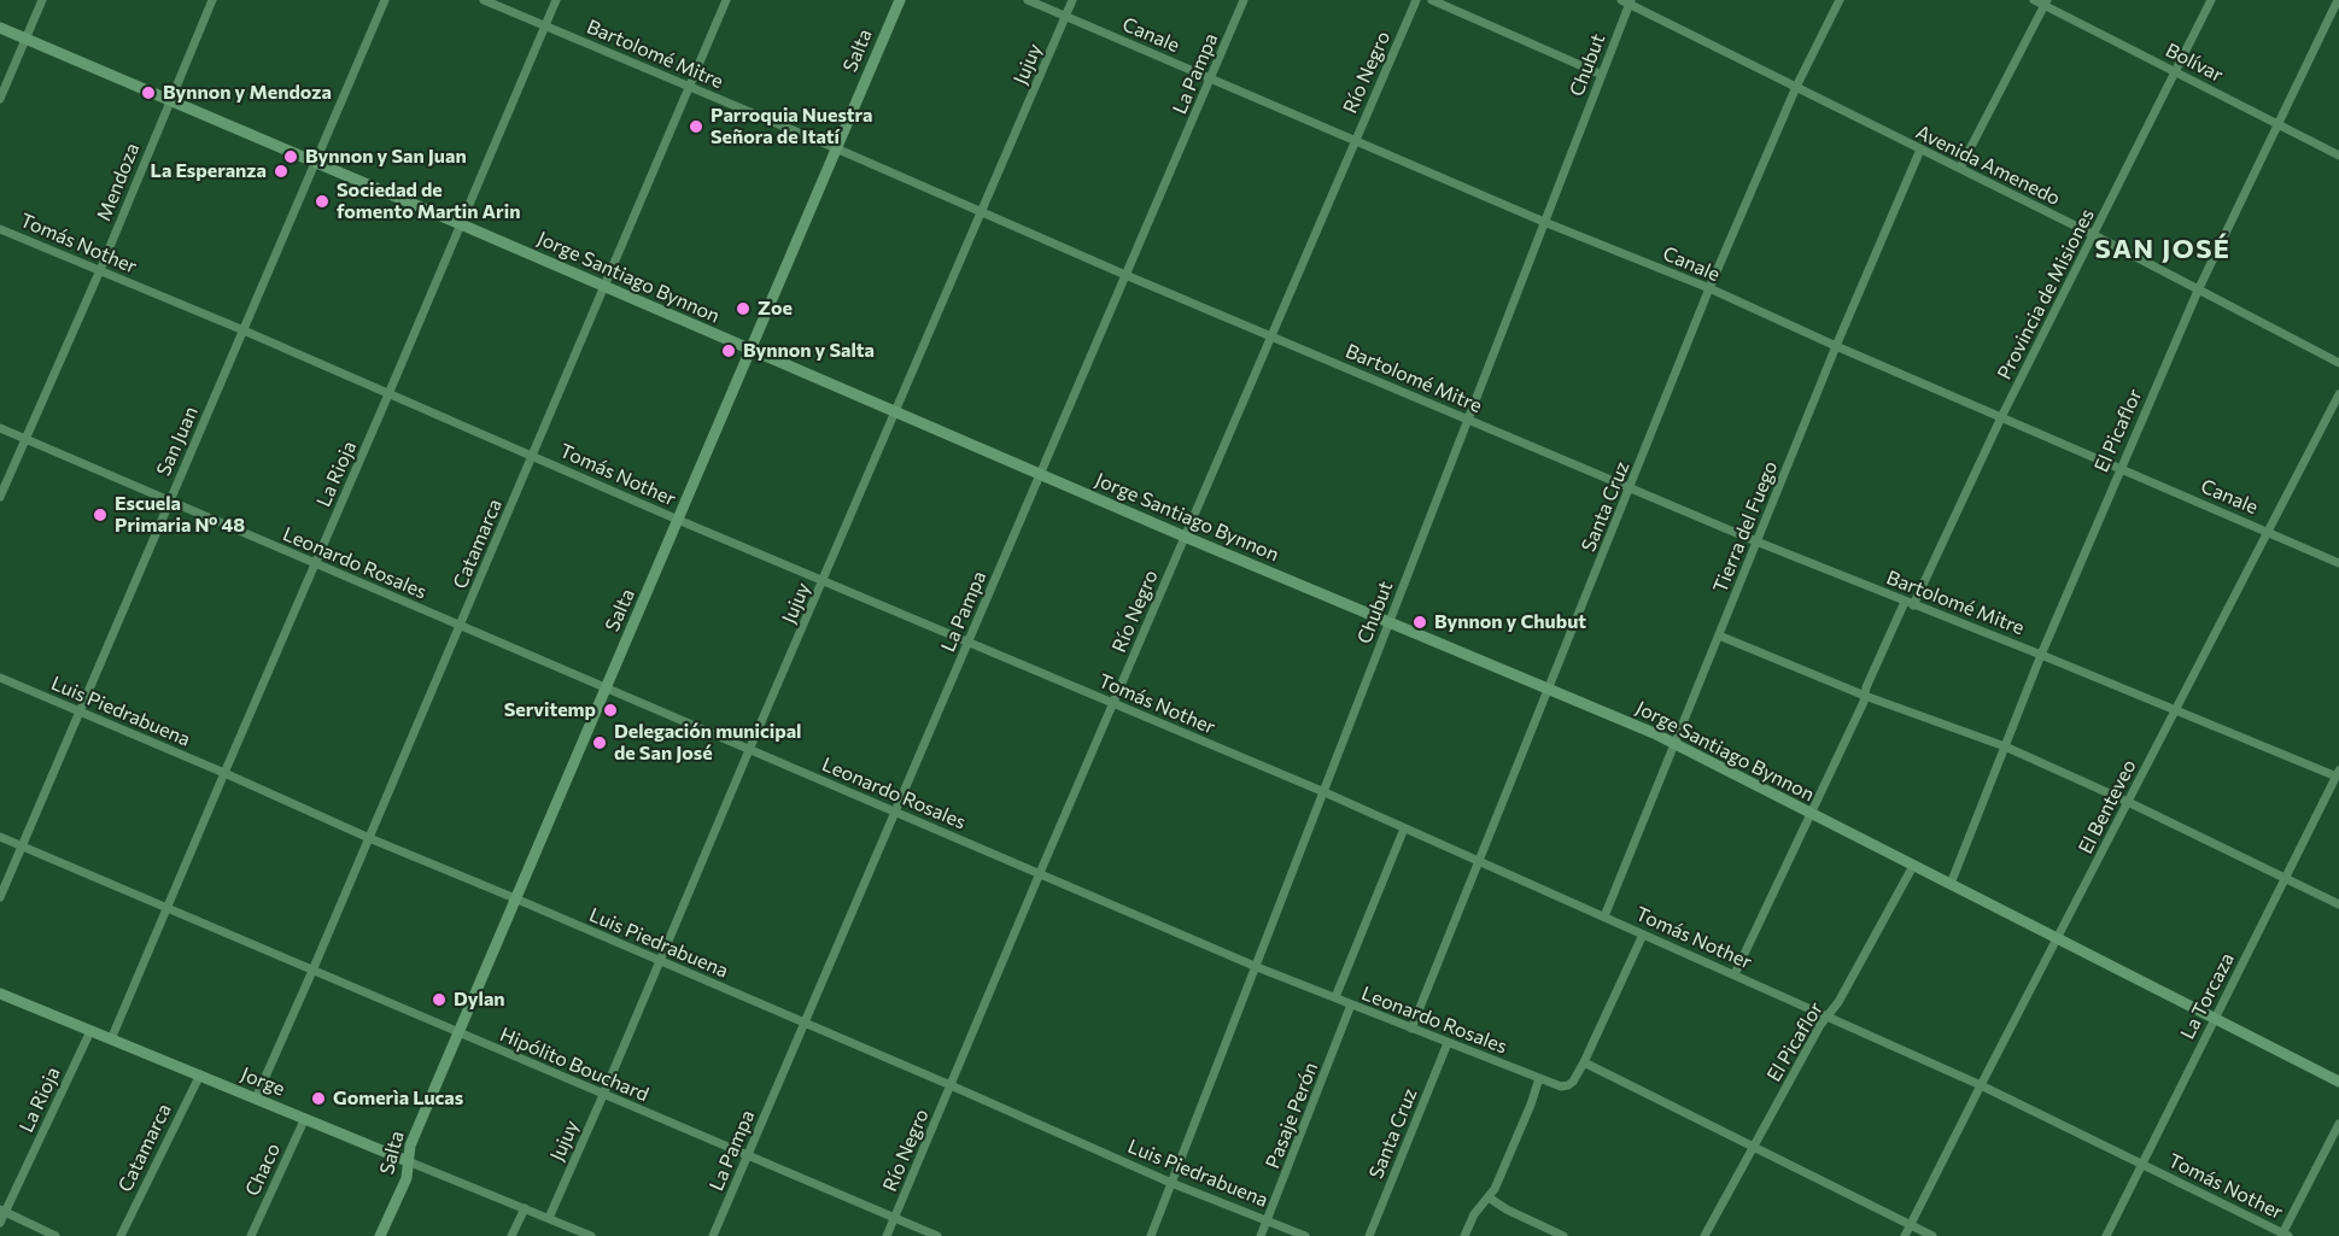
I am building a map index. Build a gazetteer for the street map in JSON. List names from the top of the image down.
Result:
{
  "streets": {
    "street": [
      "Canale",
      "Salta",
      "Bartolomé Mitre",
      "Bolívar",
      "Jujuy",
      "Chubut",
      "Río Negro",
      "La Pampa",
      "Avenida Amenedo",
      "Mendoza",
      "Tomás Nother",
      "Jorge Santiago Bynnon",
      "Provincia de Misiones",
      "El Picaflor",
      "San Juan",
      "La Rioja",
      "Santa Cruz",
      "Tierra del Fuego",
      "Catamarca",
      "Leonardo Rosales",
      "Luis Piedrabuena",
      "El Benteveo",
      "La Torcaza",
      "Hipólito Bouchard",
      "Jorge",
      "Pasaje Perón",
      "Chaco"
    ]
  },
  "crossings": [
    ["Canale", "Jujuy"],
    ["Canale", "Chubut"],
    ["Canale", "Río Negro"],
    ["Canale", "La Pampa"],
    ["Canale", "Provincia de Misiones"],
    ["Canale", "El Picaflor"],
    ["Canale", "Santa Cruz"],
    ["Canale", "Tierra del Fuego"],
    ["Canale", "El Benteveo"],
    ["Salta", "Bartolomé Mitre"],
    ["Salta", "Tomás Nother"],
    ["Salta", "Jorge Santiago Bynnon"],
    ["Salta", "Leonardo Rosales"],
    ["Salta", "Luis Piedrabuena"],
    ["Salta", "Hipólito Bouchard"],
    ["Salta", "Jorge"],
    ["Bartolomé Mitre", "Jujuy"],
    ["Bartolomé Mitre", "Chubut"],
    ["Bartolomé Mitre", "Río Negro"],
    ["Bartolomé Mitre", "La Pampa"],
    ["Bartolomé Mitre", "Provincia de Misiones"],
    ["Bartolomé Mitre", "El Picaflor"],
    ["Bartolomé Mitre", "La Rioja"],
    ["Bartolomé Mitre", "Santa Cruz"],
    ["Bartolomé Mitre", "Tierra del Fuego"],
    ["Bartolomé Mitre", "Catamarca"],
    ["Bartolomé Mitre", "El Benteveo"],
    ["Bartolomé Mitre", "La Torcaza"],
    ["Bolívar", "Provincia de Misiones"],
    ["Bolívar", "El Picaflor"],
    ["Jujuy", "Tomás Nother"],
    ["Jujuy", "Jorge Santiago Bynnon"],
    ["Jujuy", "Leonardo Rosales"],
    ["Jujuy", "Luis Piedrabuena"],
    ["Jujuy", "Hipólito Bouchard"],
    ["Jujuy", "Jorge"],
    ["Chubut", "Avenida Amenedo"],
    ["Chubut", "Tomás Nother"],
    ["Chubut", "Jorge Santiago Bynnon"],
    ["Chubut", "Leonardo Rosales"],
    ["Chubut", "Luis Piedrabuena"],
    ["Río Negro", "Tomás Nother"],
    ["Río Negro", "Jorge Santiago Bynnon"],
    ["Río Negro", "Leonardo Rosales"],
    ["Río Negro", "Luis Piedrabuena"],
    ["Río Negro", "Hipólito Bouchard"],
    ["La Pampa", "Tomás Nother"],
    ["La Pampa", "Jorge Santiago Bynnon"],
    ["La Pampa", "Leonardo Rosales"],
    ["La Pampa", "Luis Piedrabuena"],
    ["La Pampa", "Hipólito Bouchard"],
    ["Avenida Amenedo", "Provincia de Misiones"],
    ["Avenida Amenedo", "El Picaflor"],
    ["Avenida Amenedo", "Santa Cruz"],
    ["Avenida Amenedo", "Tierra del Fuego"],
    ["Mendoza", "Tomás Nother"],
    ["Mendoza", "Jorge Santiago Bynnon"],
    ["Mendoza", "Leonardo Rosales"],
    ["Tomás Nother", "Provincia de Misiones"],
    ["Tomás Nother", "El Picaflor"],
    ["Tomás Nother", "San Juan"],
    ["Tomás Nother", "La Rioja"],
    ["Tomás Nother", "Santa Cruz"],
    ["Tomás Nother", "Tierra del Fuego"],
    ["Tomás Nother", "Catamarca"],
    ["Tomás Nother", "El Benteveo"],
    ["Tomás Nother", "La Torcaza"],
    ["Jorge Santiago Bynnon", "Provincia de Misiones"],
    ["Jorge Santiago Bynnon", "El Picaflor"],
    ["Jorge Santiago Bynnon", "San Juan"],
    ["Jorge Santiago Bynnon", "La Rioja"],
    ["Jorge Santiago Bynnon", "Santa Cruz"],
    ["Jorge Santiago Bynnon", "Tierra del Fuego"],
    ["Jorge Santiago Bynnon", "Catamarca"],
    ["Jorge Santiago Bynnon", "El Benteveo"],
    ["Jorge Santiago Bynnon", "La Torcaza"],
    ["San Juan", "Leonardo Rosales"],
    ["San Juan", "Luis Piedrabuena"],
    ["San Juan", "Hipólito Bouchard"],
    ["La Rioja", "Leonardo Rosales"],
    ["La Rioja", "Luis Piedrabuena"],
    ["La Rioja", "Hipólito Bouchard"],
    ["La Rioja", "Jorge"],
    ["Santa Cruz", "Leonardo Rosales"],
    ["Catamarca", "Leonardo Rosales"],
    ["Catamarca", "Luis Piedrabuena"],
    ["Catamarca", "Hipólito Bouchard"],
    ["Catamarca", "Jorge"],
    ["Leonardo Rosales", "Pasaje Perón"],
    ["Luis Piedrabuena", "Pasaje Perón"],
    ["Jorge", "Chaco"]
  ],
  "districts": ["SAN JOSÉ"],
  "places": [
    "Bynnon y Mendoza",
    "Parroquia Nuestra Señora de Itatí",
    "Bynnon y San Juan",
    "La Esperanza",
    "Sociedad de fomento Martin Arin",
    "Zoe",
    "Bynnon y Salta",
    "Escuela Primaria Nº 48",
    "Bynnon y Chubut",
    "Servitemp",
    "Delegación municipal de San José",
    "Dylan",
    "Gomerìa Lucas"
  ]
}
